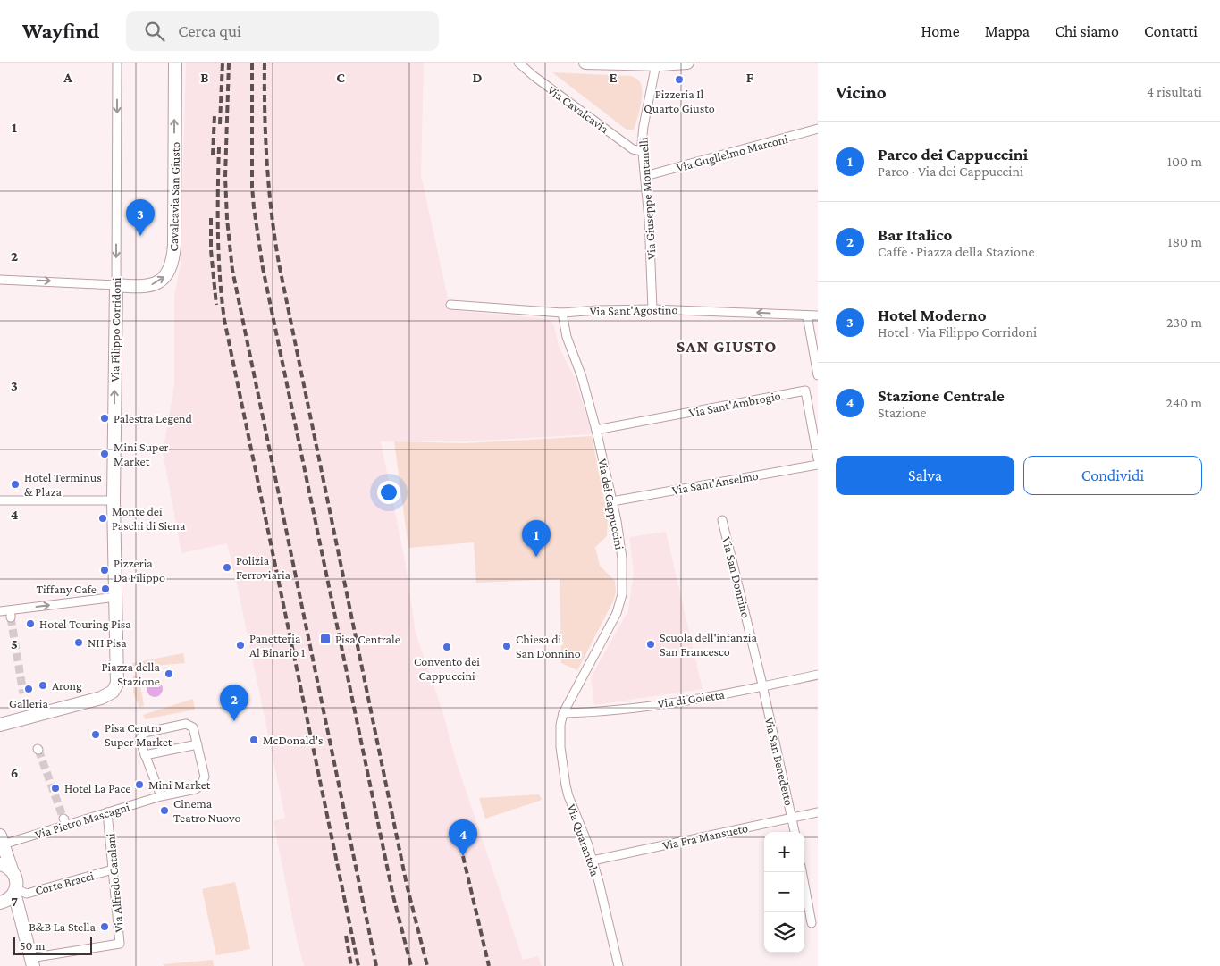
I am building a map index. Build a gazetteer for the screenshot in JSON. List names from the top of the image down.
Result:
{
  "streets": {
    "street": [
      "Via Cavalcavia",
      "Via Guglielmo Marconi",
      "Cavalcavia San Giusto",
      "Via Giuseppe Montanelli",
      "Via Sant'Agostino",
      "Via Filippo Corridoni",
      "Via Sant'Ambrogio",
      "Via Sant'Anselmo",
      "Via dei Cappuccini",
      "Via San Donnino",
      "Via di Goletta",
      "Via San Benedetto",
      "Via Pietro Mascagni",
      "Via Fra Mansueto",
      "Via Quarantola",
      "Corte Bracci",
      "Via Alfredo Catalani"
    ]
  },
  "crossings": [
    ["Via Cavalcavia", "Via Giuseppe Montanelli"],
    ["Via Guglielmo Marconi", "Via Giuseppe Montanelli"],
    ["Cavalcavia San Giusto", "Via Filippo Corridoni"],
    ["Via Giuseppe Montanelli", "Via Sant'Agostino"],
    ["Via Sant'Agostino", "Via dei Cappuccini"],
    ["Via Sant'Ambrogio", "Via dei Cappuccini"],
    ["Via Sant'Anselmo", "Via dei Cappuccini"],
    ["Via dei Cappuccini", "Via di Goletta"],
    ["Via dei Cappuccini", "Via Quarantola"],
    ["Via San Donnino", "Via di Goletta"],
    ["Via San Donnino", "Via San Benedetto"],
    ["Via di Goletta", "Via San Benedetto"],
    ["Via di Goletta", "Via Quarantola"],
    ["Via San Benedetto", "Via Fra Mansueto"],
    ["Via Pietro Mascagni", "Via Alfredo Catalani"],
    ["Via Fra Mansueto", "Via Quarantola"],
    ["Corte Bracci", "Via Alfredo Catalani"]
  ],
  "one_way": ["Cavalcavia San Giusto", "Via Sant'Agostino"],
  "districts": ["SAN GIUSTO"],
  "places": {
    "other": [
      "Pizzeria Il Quarto Giusto",
      "Palestra Legend",
      "Mini Super Market",
      "Hotel Terminus & Plaza",
      "Monte dei Paschi di Siena",
      "Polizia Ferroviaria",
      "Pizzeria Da Filippo",
      "Tiffany Cafe",
      "Hotel Touring Pisa",
      "NH Pisa",
      "Scuola dell'infanzia San Francesco",
      "Panetteria Al Binario 1",
      "Chiesa di San Donnino",
      "Convento dei Cappuccini",
      "Piazza della Stazione",
      "Arong",
      "Galleria",
      "Pisa Centro Super Market",
      "McDonald's",
      "Mini Market",
      "Hotel La Pace",
      "Cinema Teatro Nuovo",
      "B&B La Stella"
    ],
    "transit": ["Pisa Centrale"]
  },
  "scale_bar": "50 m",
  "page": {
    "header": "Wayfind",
    "search": "Cerca qui",
    "nav": [
      "Home",
      "Mappa",
      "Chi siamo",
      "Contatti"
    ],
    "heading": ["Vicino", "4 risultati"],
    "list": [
      {
        "mark": "1",
        "name": "Parco dei Cappuccini",
        "note": "Parco · Via dei Cappuccini",
        "value": "100 m"
      },
      {
        "mark": "2",
        "name": "Bar Italico",
        "note": "Caffè · Piazza della Stazione",
        "value": "180 m"
      },
      {
        "mark": "3",
        "name": "Hotel Moderno",
        "note": "Hotel · Via Filippo Corridoni",
        "value": "230 m"
      },
      {
        "mark": "4",
        "name": "Stazione Centrale",
        "note": "Stazione",
        "value": "240 m"
      }
    ],
    "pins": [
      "3",
      "1",
      "2",
      "4"
    ],
    "buttons": ["Salva", "Condividi"],
    "map_buttons": ["+", "−"],
    "scale": "50 m"
  },
  "grid": {
    "columns": [
      "A",
      "B",
      "C",
      "D",
      "E",
      "F"
    ],
    "rows": [
      "1",
      "2",
      "3",
      "4",
      "5",
      "6",
      "7"
    ]
  }
}
